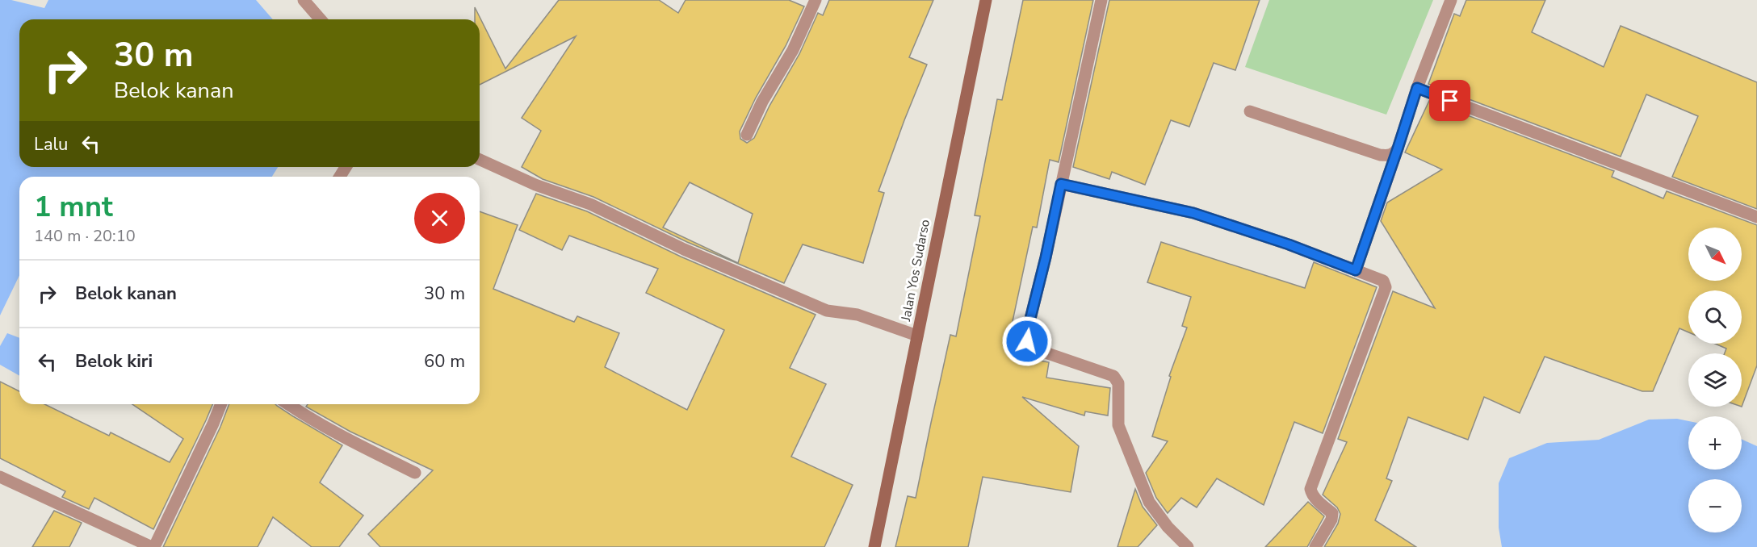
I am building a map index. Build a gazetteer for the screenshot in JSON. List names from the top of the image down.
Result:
{
  "streets": {
    "street": ["Jalan Yos Sudarso"]
  },
  "north": "bottom right",
  "page": {
    "turn": ["30 m", "Belok kanan"],
    "then": "Lalu",
    "heading": ["1 mnt", "140 m · 20:10"],
    "map_buttons": ["+", "−"],
    "list": [
      {
        "name": "Belok kanan",
        "value": "30 m"
      },
      {
        "name": "Belok kiri",
        "value": "60 m"
      }
    ]
  }
}
